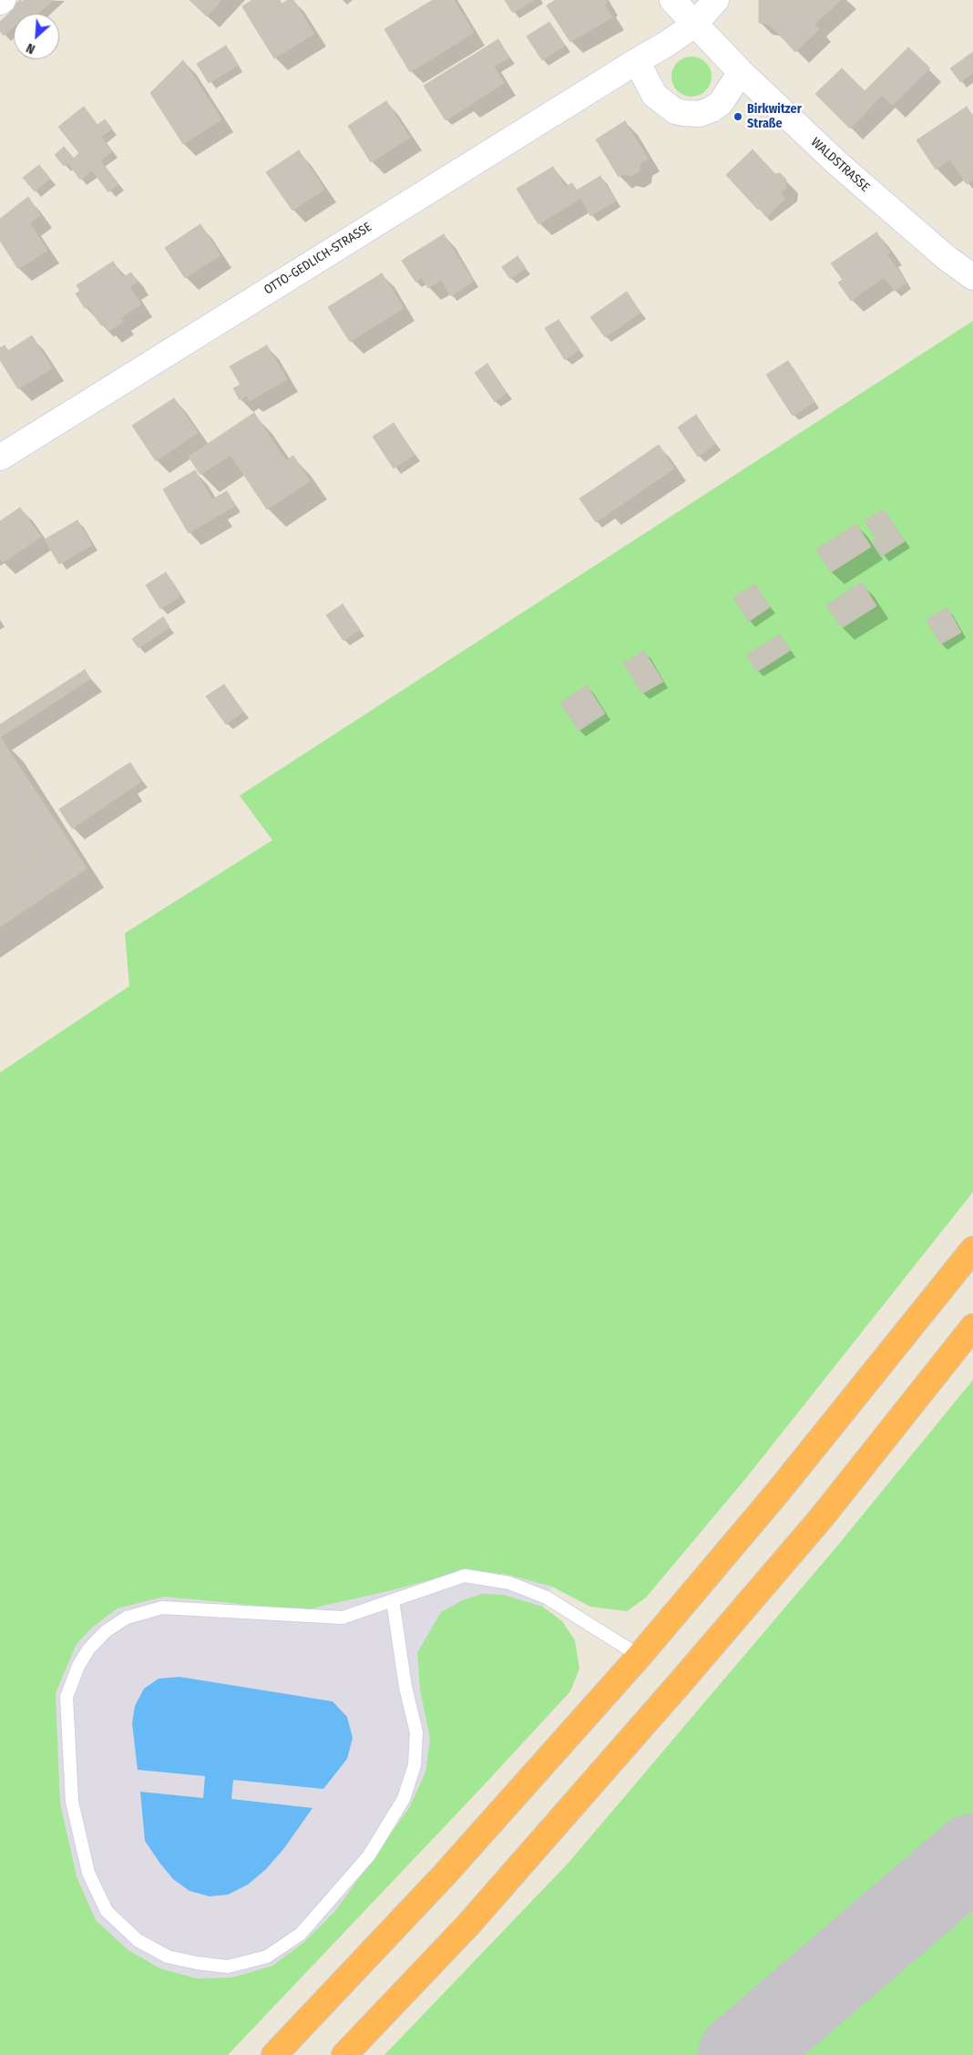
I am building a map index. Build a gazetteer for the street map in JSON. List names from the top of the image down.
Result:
{
  "streets": {
    "street": ["WALDSTRASSE", "OTTO-GEDLICH-STRASSE"]
  },
  "crossings": [
    ["WALDSTRASSE", "OTTO-GEDLICH-STRASSE"]
  ],
  "places": ["Birkwitzer Straße"],
  "north": "bottom left"
}
